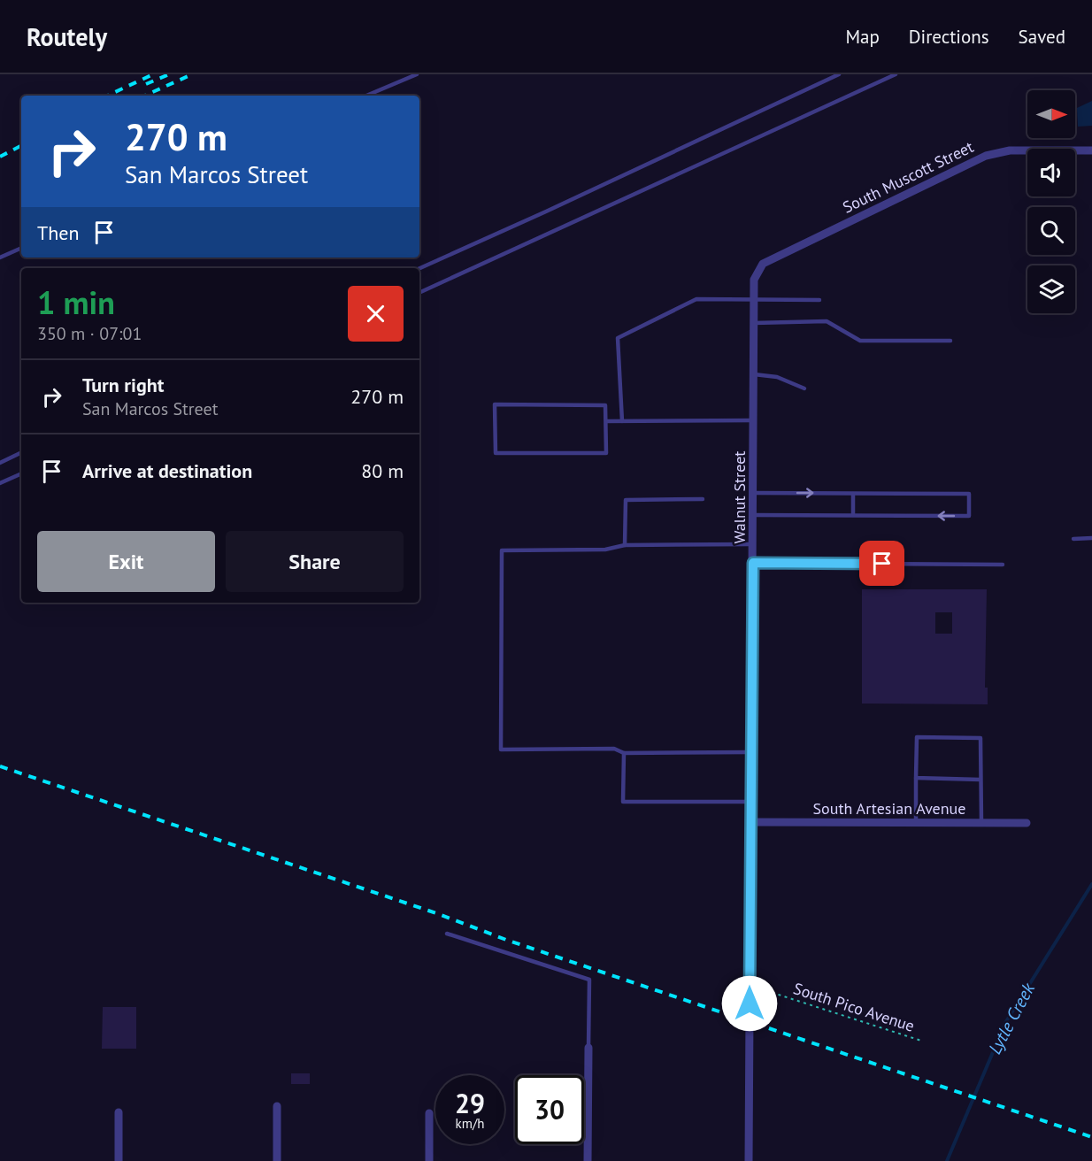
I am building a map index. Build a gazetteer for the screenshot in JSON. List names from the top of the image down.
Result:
{
  "streets": {
    "street": ["South Muscott Street", "Walnut Street", "South Artesian Avenue"],
    "path": ["South Pico Avenue"]
  },
  "crossings": [
    ["South Muscott Street", "Walnut Street"],
    ["Walnut Street", "South Artesian Avenue"],
    ["Walnut Street", "South Pico Avenue"]
  ],
  "water": ["Lytle Creek"],
  "north": "right",
  "page": {
    "header": "Routely",
    "nav": ["Map", "Directions", "Saved"],
    "turn": ["270 m", "San Marcos Street"],
    "then": "Then",
    "heading": ["1 min", "350 m · 07:01"],
    "list": [
      {
        "name": "Turn right",
        "note": "San Marcos Street",
        "value": "270 m"
      },
      {
        "name": "Arrive at destination",
        "value": "80 m"
      }
    ],
    "buttons": ["Exit", "Share"],
    "speed": "29 km/h",
    "limit": "30"
  }
}
